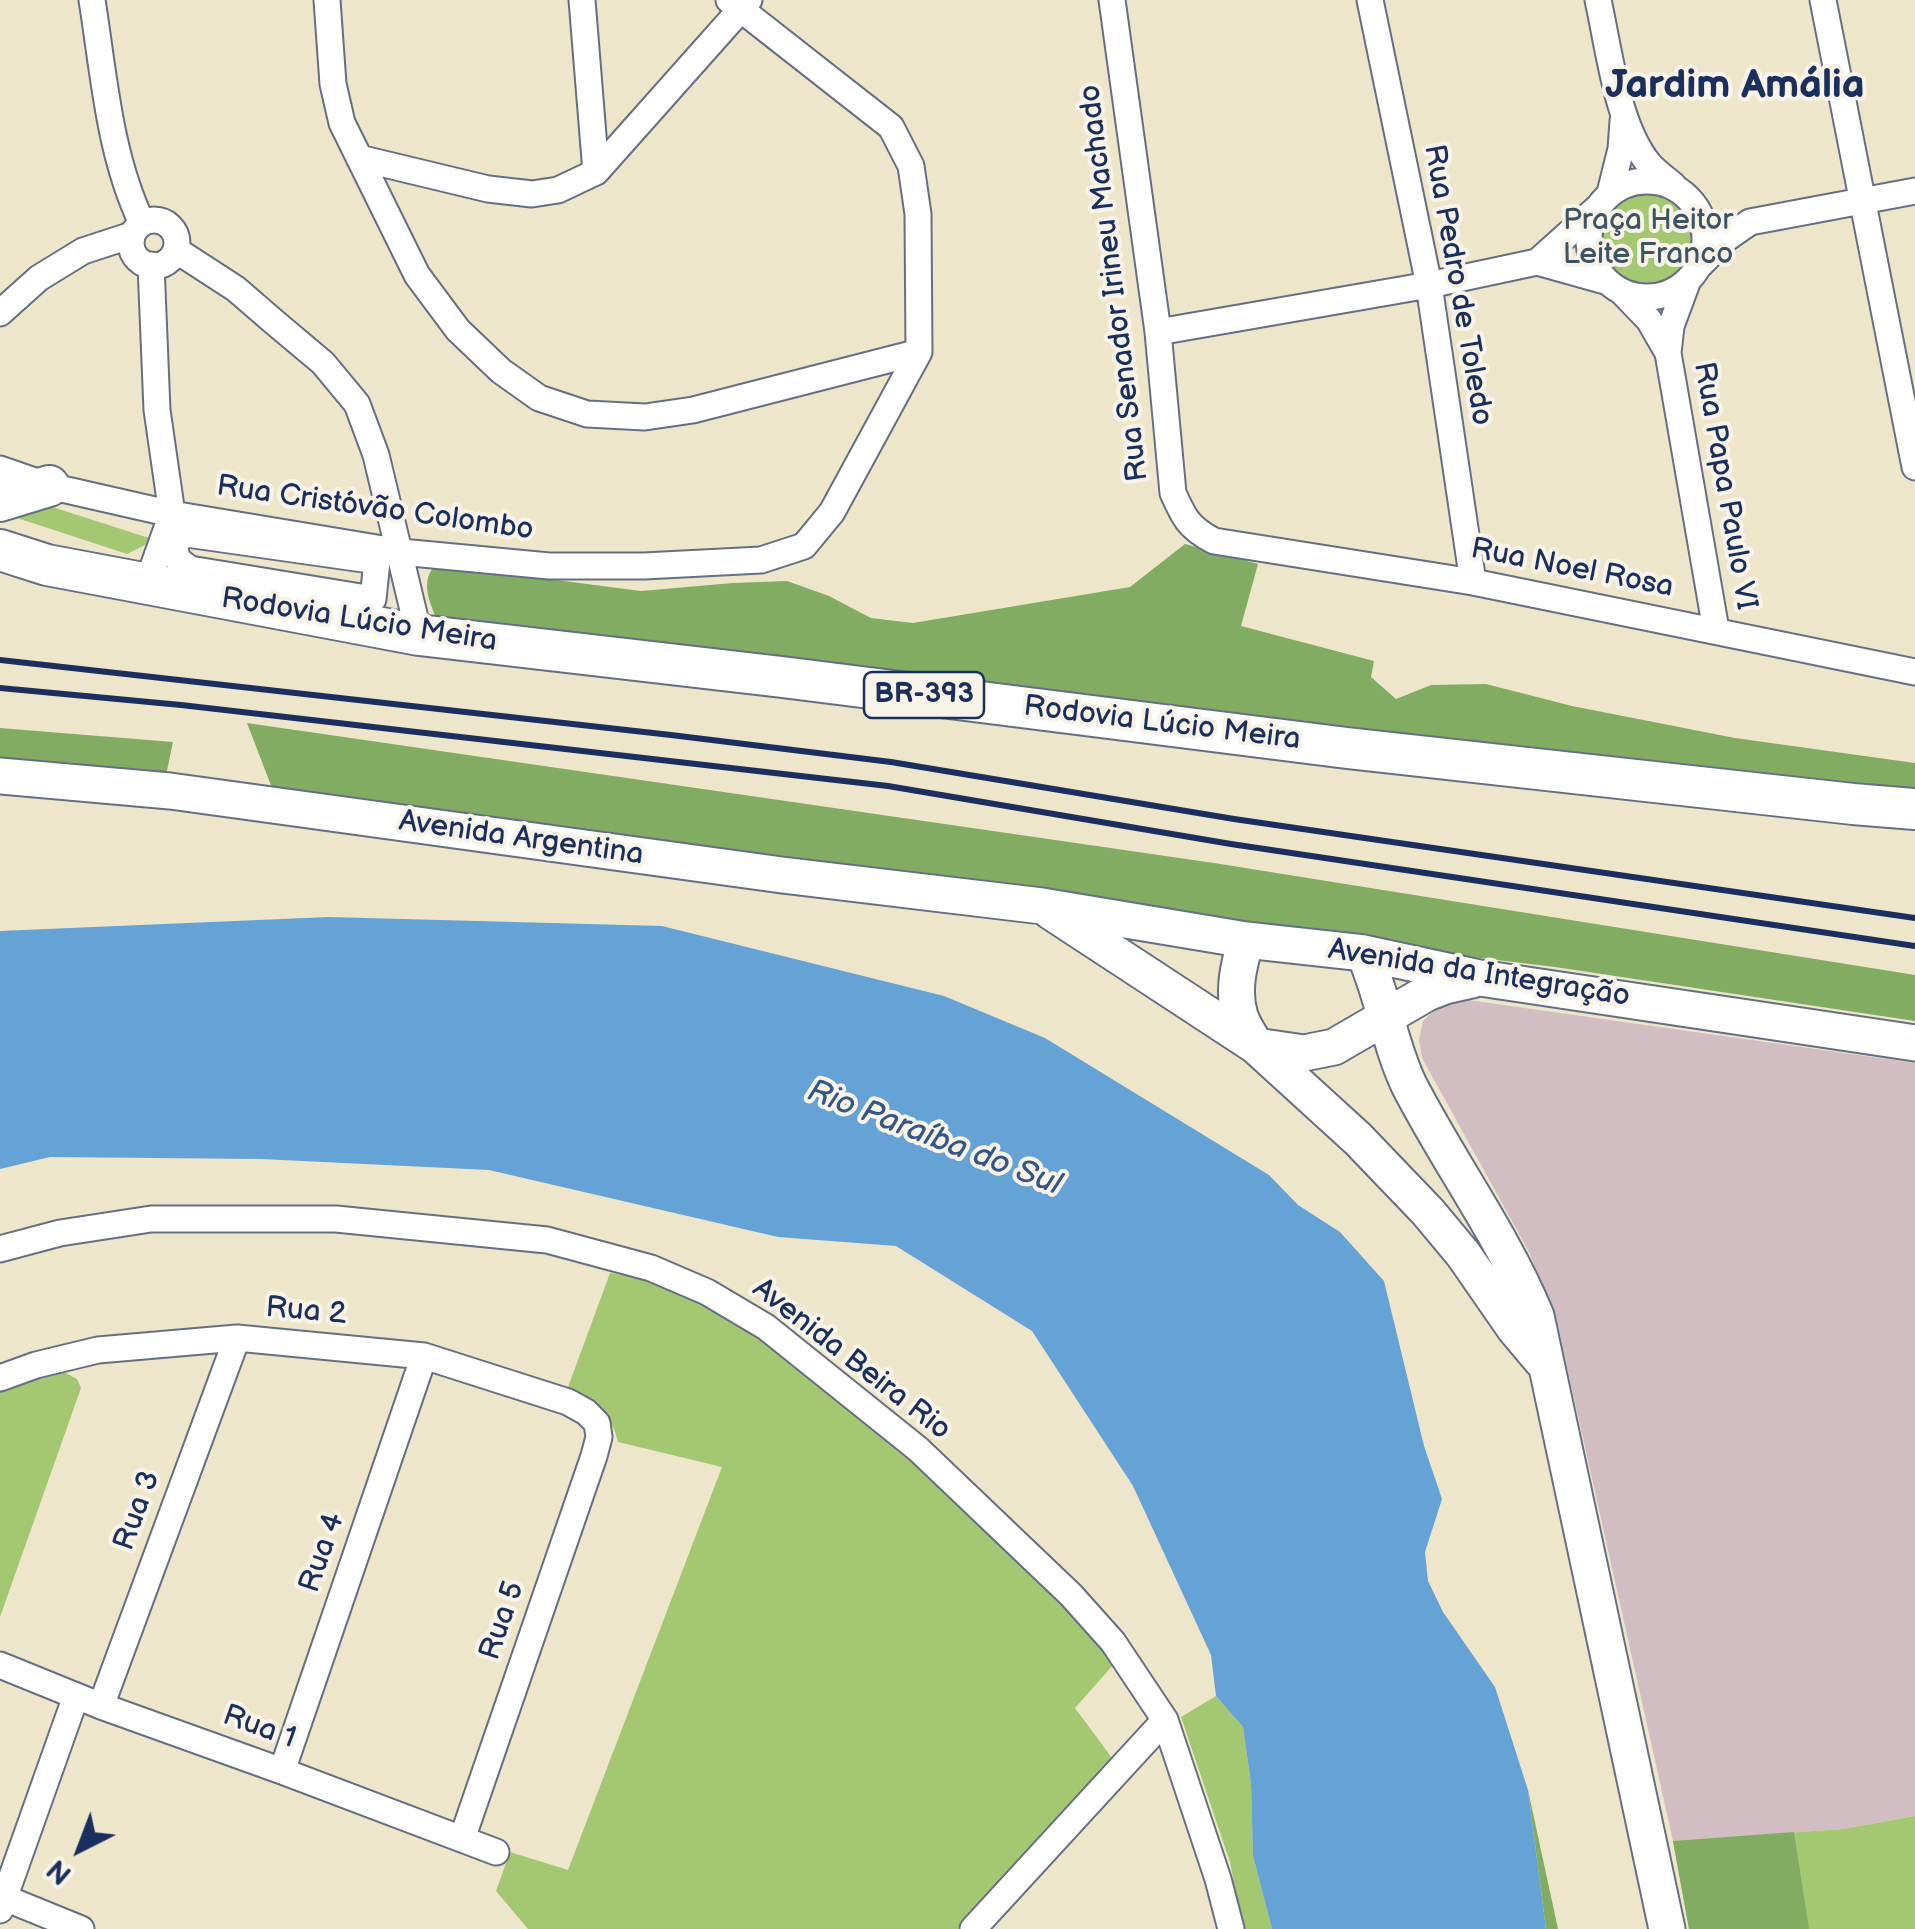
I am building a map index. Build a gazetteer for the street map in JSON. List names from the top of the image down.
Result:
{
  "streets": {
    "main road": ["Rodovia Lúcio Meira", "BR-393"],
    "street": [
      "Rua Senador Irineu Machado",
      "Rua Pedro de Toledo",
      "Rua Papa Paulo VI",
      "Rua Cristóvão Colombo",
      "Rua Noel Rosa",
      "Avenida Argentina",
      "Avenida da Integração",
      "Rua 2",
      "Avenida Beira Rio",
      "Rua 3",
      "Rua 4",
      "Rua 5",
      "Rua 1"
    ]
  },
  "crossings": [
    ["Rua Senador Irineu Machado", "Rua Noel Rosa"],
    ["Rua Pedro de Toledo", "Rua Noel Rosa"],
    ["Rua Papa Paulo VI", "Rua Noel Rosa"],
    ["Avenida Argentina", "Avenida da Integração"],
    ["Rua 2", "Rua 3"],
    ["Rua 2", "Rua 4"],
    ["Rua 2", "Rua 5"],
    ["Rua 3", "Rua 1"],
    ["Rua 4", "Rua 1"],
    ["Rua 5", "Rua 1"]
  ],
  "districts": ["Jardim Amália"],
  "water": ["Rio Paraíba do Sul"],
  "parks": ["Praça Heitor Leite Franco"],
  "north": "bottom left"
}
